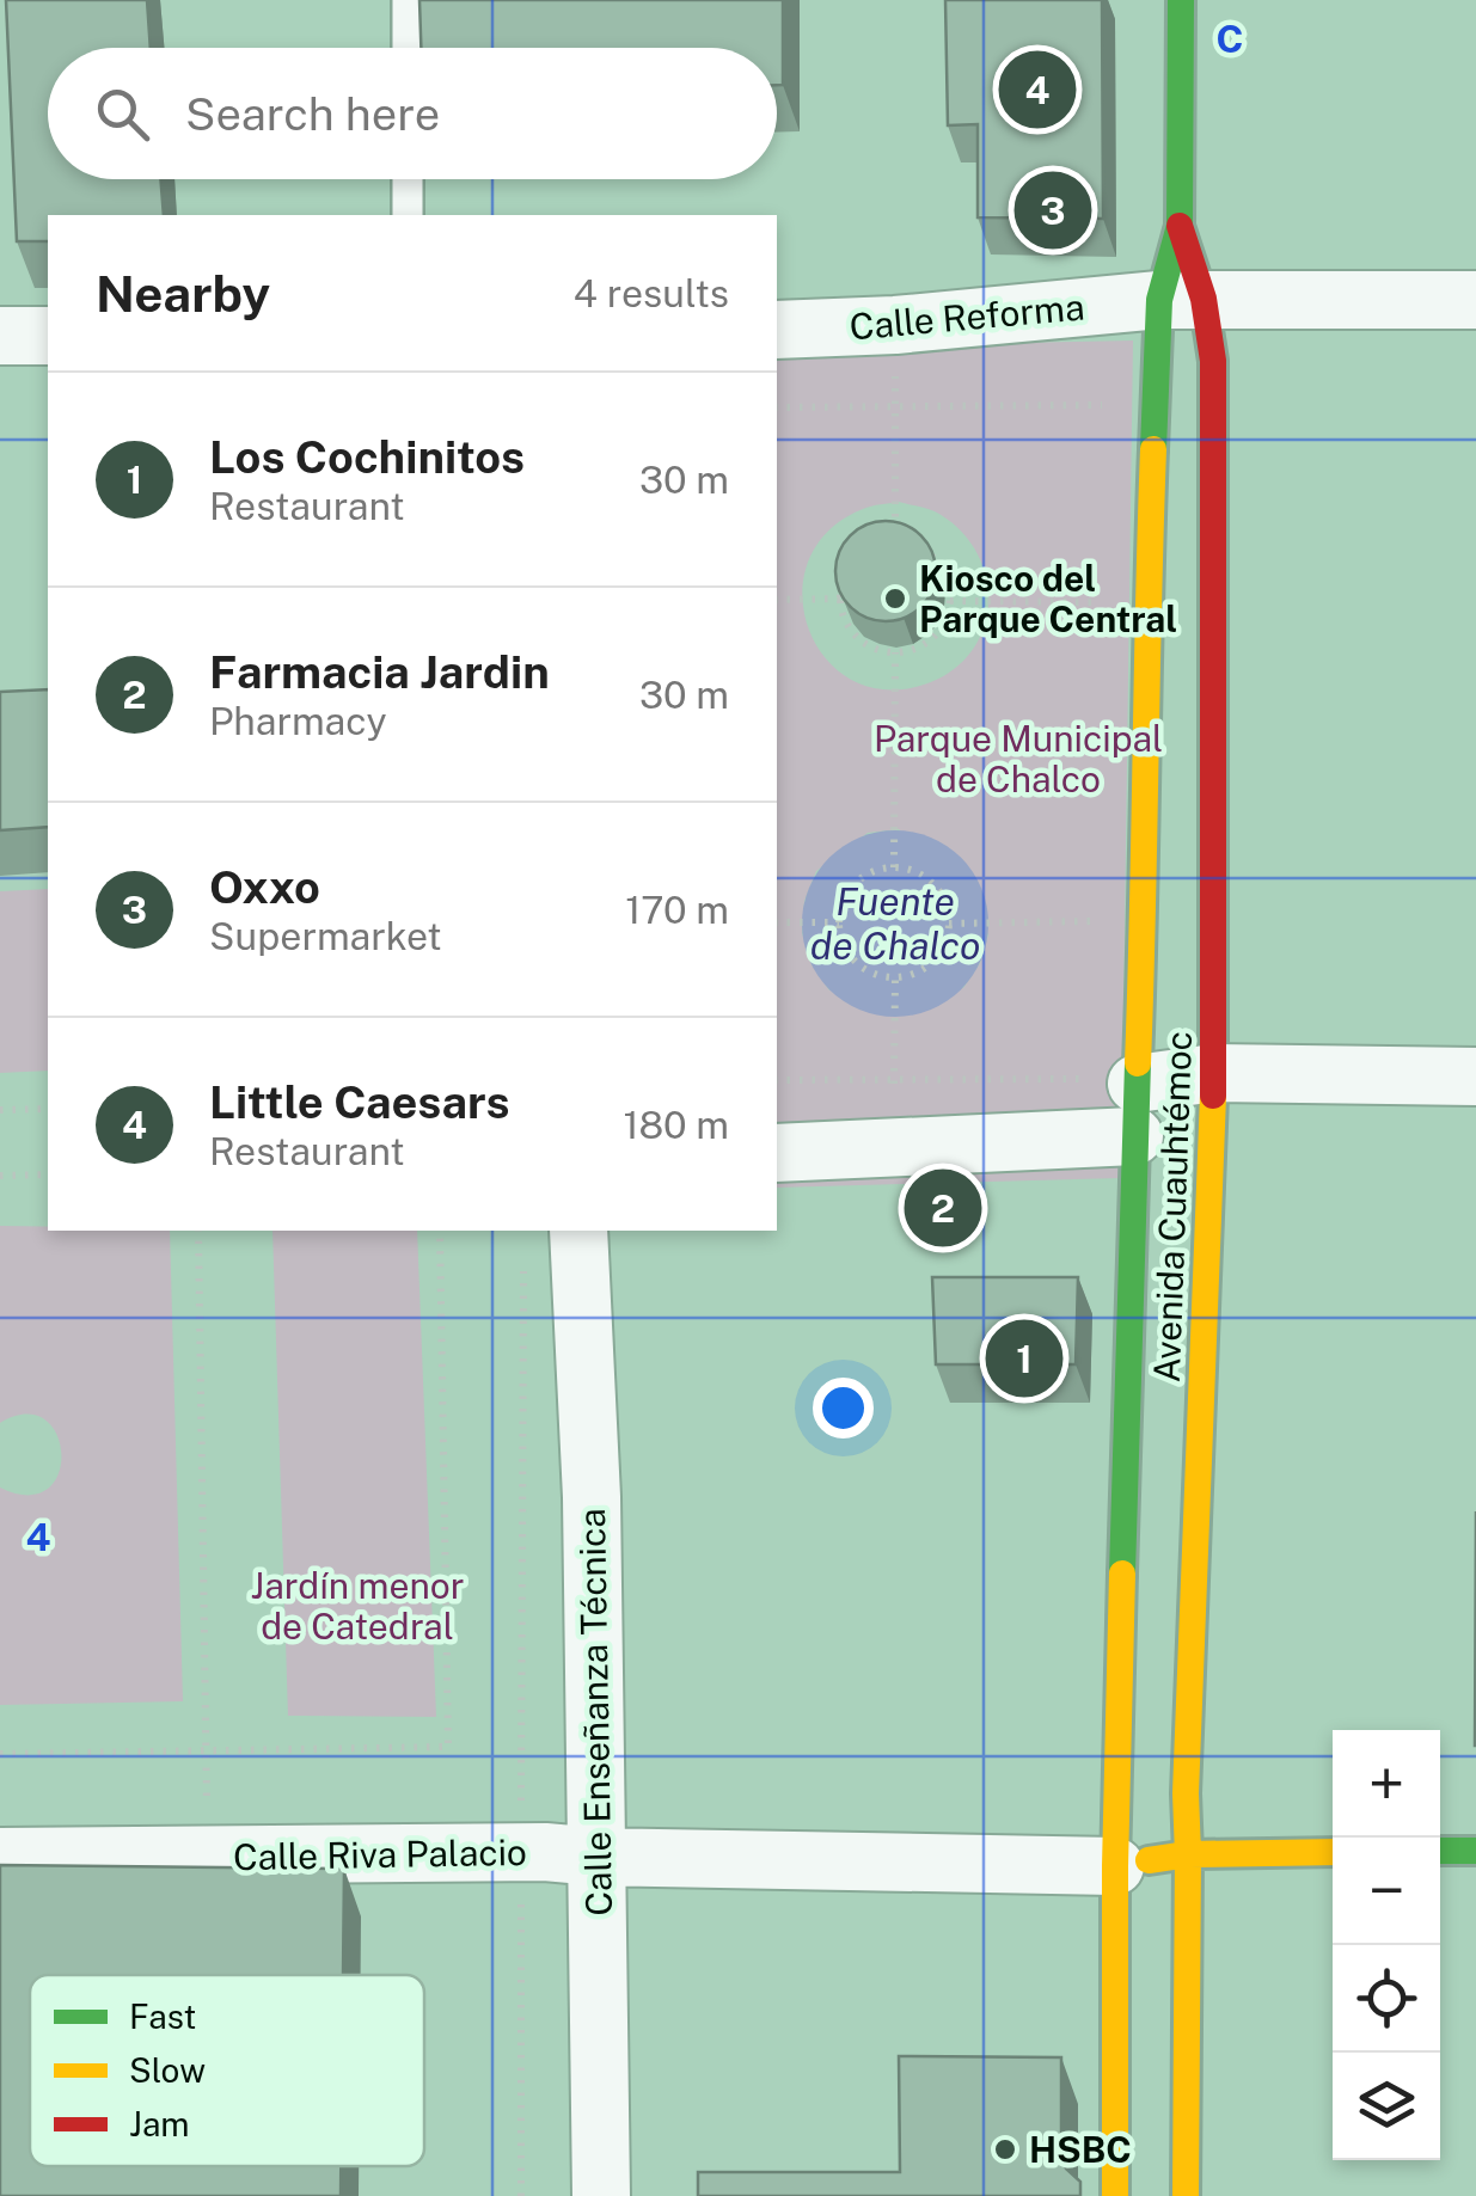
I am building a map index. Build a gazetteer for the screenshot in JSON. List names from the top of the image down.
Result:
{
  "streets": {
    "main road": ["Avenida Cuauhtémoc", "Calle Riva Palacio"],
    "street": ["Calle Reforma", "Calle Enseñanza Técnica"]
  },
  "crossings": [
    ["Calle Reforma", "Avenida Cuauhtémoc"],
    ["Avenida Cuauhtémoc", "Calle Riva Palacio"],
    ["Calle Enseñanza Técnica", "Calle Riva Palacio"]
  ],
  "water": ["Fuente de Chalco"],
  "parks": ["Parque Municipal de Chalco", "Jardín menor de Catedral"],
  "places": ["Kiosco del Parque Central", "HSBC"],
  "legend": ["Fast", "Slow", "Jam"],
  "page": {
    "pins": [
      "4",
      "3",
      "2",
      "1"
    ],
    "search": "Search here",
    "heading": ["Nearby", "4 results"],
    "list": [
      {
        "mark": "1",
        "name": "Los Cochinitos",
        "note": "Restaurant",
        "value": "30 m"
      },
      {
        "mark": "2",
        "name": "Farmacia Jardin",
        "note": "Pharmacy",
        "value": "30 m"
      },
      {
        "mark": "3",
        "name": "Oxxo",
        "note": "Supermarket",
        "value": "170 m"
      },
      {
        "mark": "4",
        "name": "Little Caesars",
        "note": "Restaurant",
        "value": "180 m"
      }
    ],
    "map_buttons": ["+", "−"]
  },
  "grid": {
    "columns": ["C"],
    "rows": ["4"]
  }
}
